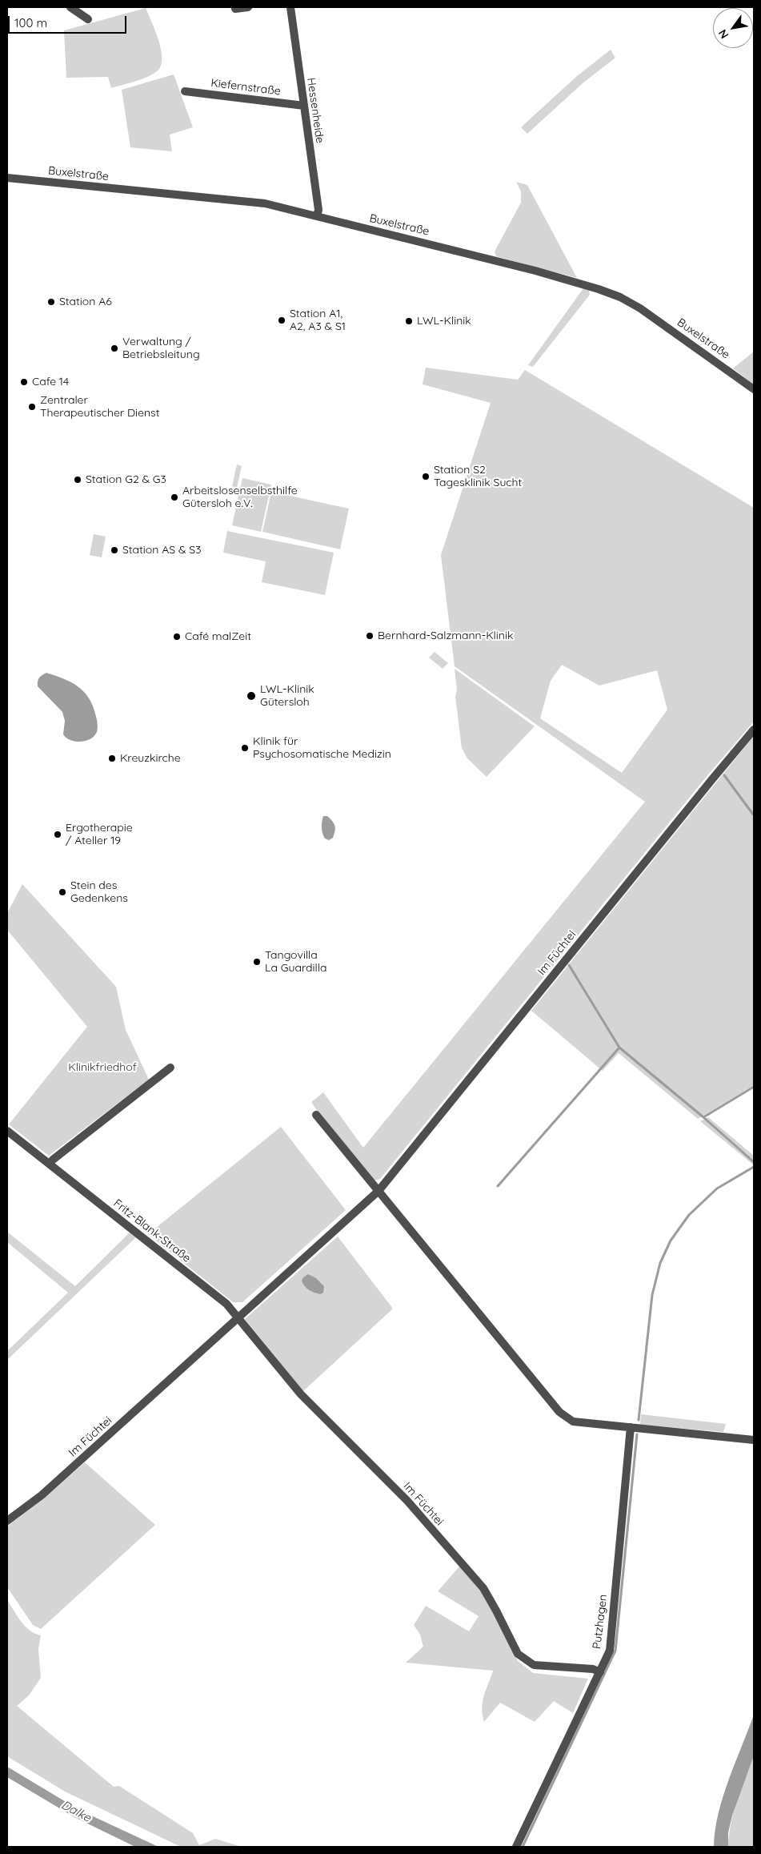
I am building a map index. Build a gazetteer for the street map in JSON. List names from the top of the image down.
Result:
{
  "streets": {
    "street": [
      "Kiefernstraße",
      "Hessenheide",
      "Buxelstraße",
      "Im Füchtei",
      "Fritz-Blank-Straße",
      "Putzhagen"
    ]
  },
  "crossings": [
    ["Kiefernstraße", "Hessenheide"],
    ["Hessenheide", "Buxelstraße"],
    ["Im Füchtei", "Fritz-Blank-Straße"],
    ["Im Füchtei", "Putzhagen"]
  ],
  "water": ["Dalke"],
  "parks": ["Klinikfriedhof"],
  "places": [
    "Station A6",
    "Station A1, A2, A3 & S1",
    "LWL-Klinik",
    "Verwaltung / Betriebsleitung",
    "Cafe 14",
    "Zentraler Therapeutischer Dienst",
    "Station S2 Tagesklinik Sucht",
    "Station G2 & G3",
    "Arbeitslosenselbsthilfe Gütersloh e.V.",
    "Station AS & S3",
    "Bernhard-Salzmann-Klinik",
    "Café malZeit",
    "LWL-Klinik Gütersloh",
    "Klinik für Psychosomatische Medizin",
    "Kreuzkirche",
    "Ergotherapie / Ateller 19",
    "Stein des Gedenkens",
    "Tangovilla La Guardilla"
  ],
  "scale_bar": "100 m",
  "north": "bottom left"
}
